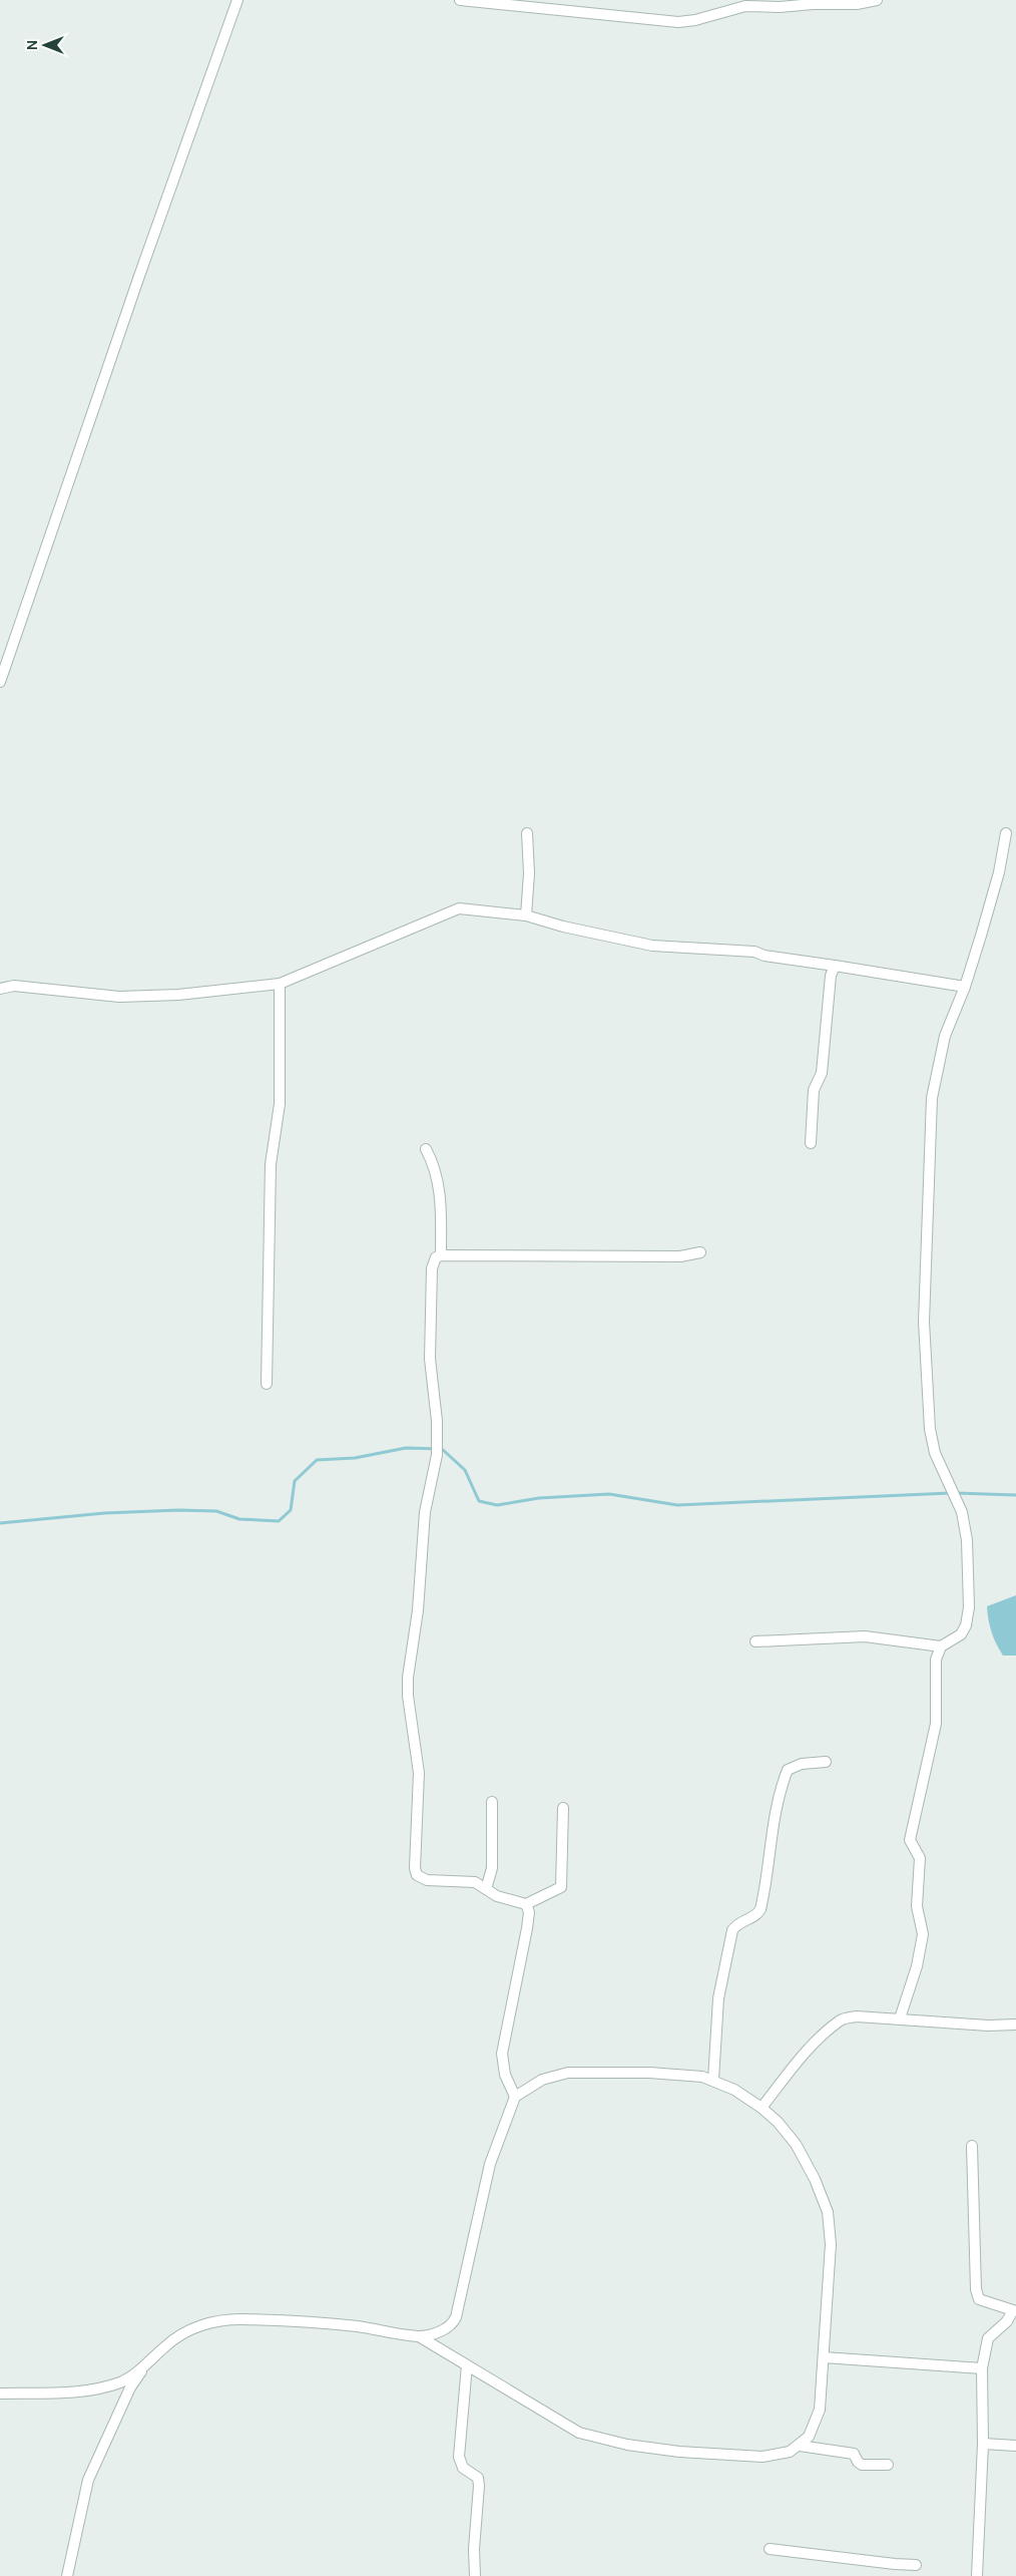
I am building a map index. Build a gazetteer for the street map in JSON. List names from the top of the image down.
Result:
{
  "north": "left"
}
